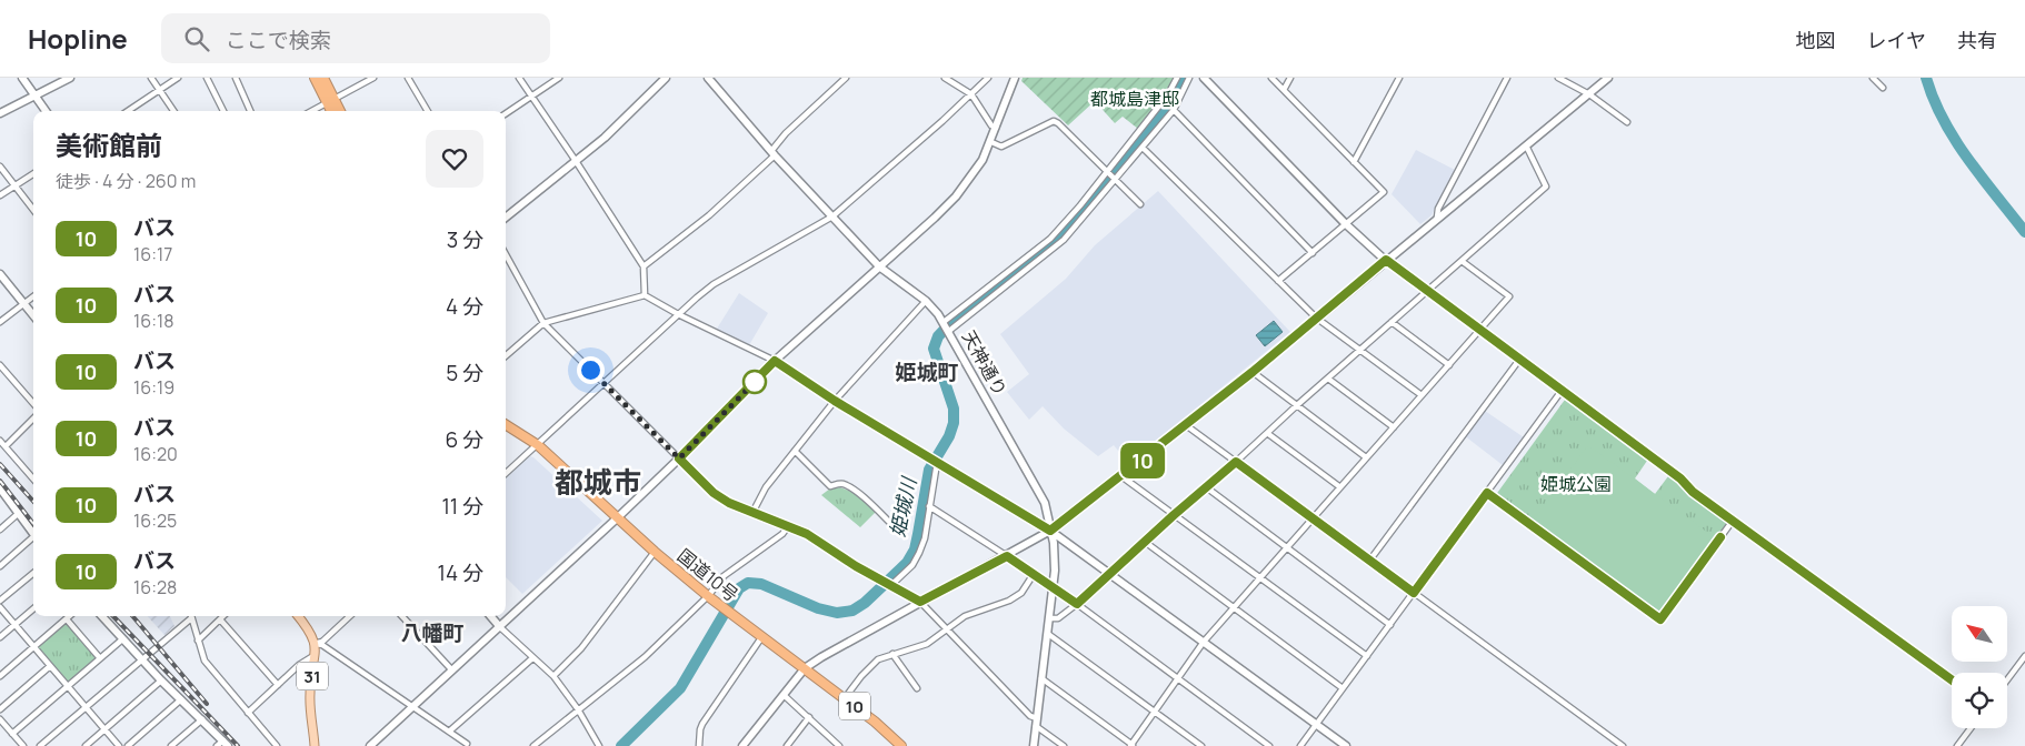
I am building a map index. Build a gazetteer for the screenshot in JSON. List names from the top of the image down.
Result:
{
  "streets": {
    "highway": ["国道10号", "10"],
    "main road": ["31"],
    "street": ["天神通り"]
  },
  "districts": ["姫城町", "都城市", "八幡町"],
  "water": ["姫城川"],
  "parks": ["都城島津邸", "姫城公園"],
  "lines": ["bus line 10"],
  "north": "top left",
  "page": {
    "header": "Hopline",
    "search": "ここで検索",
    "nav": ["地図", "レイヤ", "共有"],
    "on_map": "10",
    "heading": ["美術館前", "徒歩 · 4 分 · 260 m"],
    "list": [
      {
        "mark": "10",
        "name": "バス",
        "note": "16:17",
        "value": "3 分"
      },
      {
        "mark": "10",
        "name": "バス",
        "note": "16:18",
        "value": "4 分"
      },
      {
        "mark": "10",
        "name": "バス",
        "note": "16:19",
        "value": "5 分"
      },
      {
        "mark": "10",
        "name": "バス",
        "note": "16:20",
        "value": "6 分"
      },
      {
        "mark": "10",
        "name": "バス",
        "note": "16:25",
        "value": "11 分"
      },
      {
        "mark": "10",
        "name": "バス",
        "note": "16:28",
        "value": "14 分"
      }
    ]
  }
}
